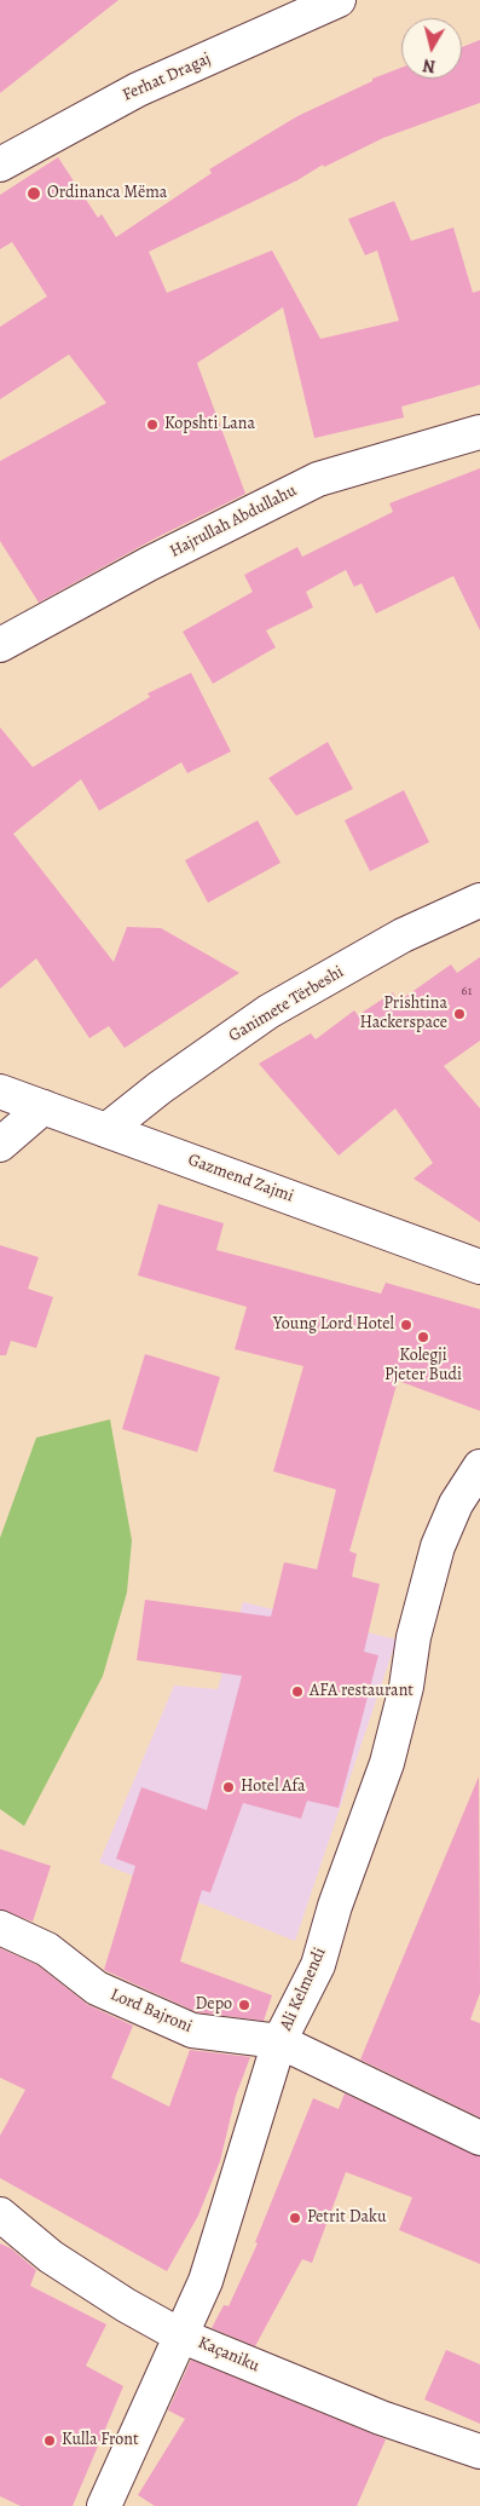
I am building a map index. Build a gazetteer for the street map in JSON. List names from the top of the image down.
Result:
{
  "streets": {
    "street": [
      "Ferhat Dragaj",
      "Hajrullah Abdullahu",
      "Ganimete Tërbeshi",
      "Gazmend Zajmi",
      "Ali Kelmendi",
      "Lord Bajroni",
      "Kaçaniku"
    ]
  },
  "crossings": [
    ["Ganimete Tërbeshi", "Gazmend Zajmi"],
    ["Ali Kelmendi", "Lord Bajroni"],
    ["Ali Kelmendi", "Kaçaniku"]
  ],
  "places": [
    "Ordinanca Mëma",
    "Kopshti Lana",
    "Prishtina Hackerspace",
    "Young Lord Hotel",
    "Kolegji Pjeter Budi",
    "AFA restaurant",
    "Hotel Afa",
    "Depo",
    "Petrit Daku",
    "Kulla Front"
  ],
  "house_numbers": ["61"],
  "north": "bottom"
}
